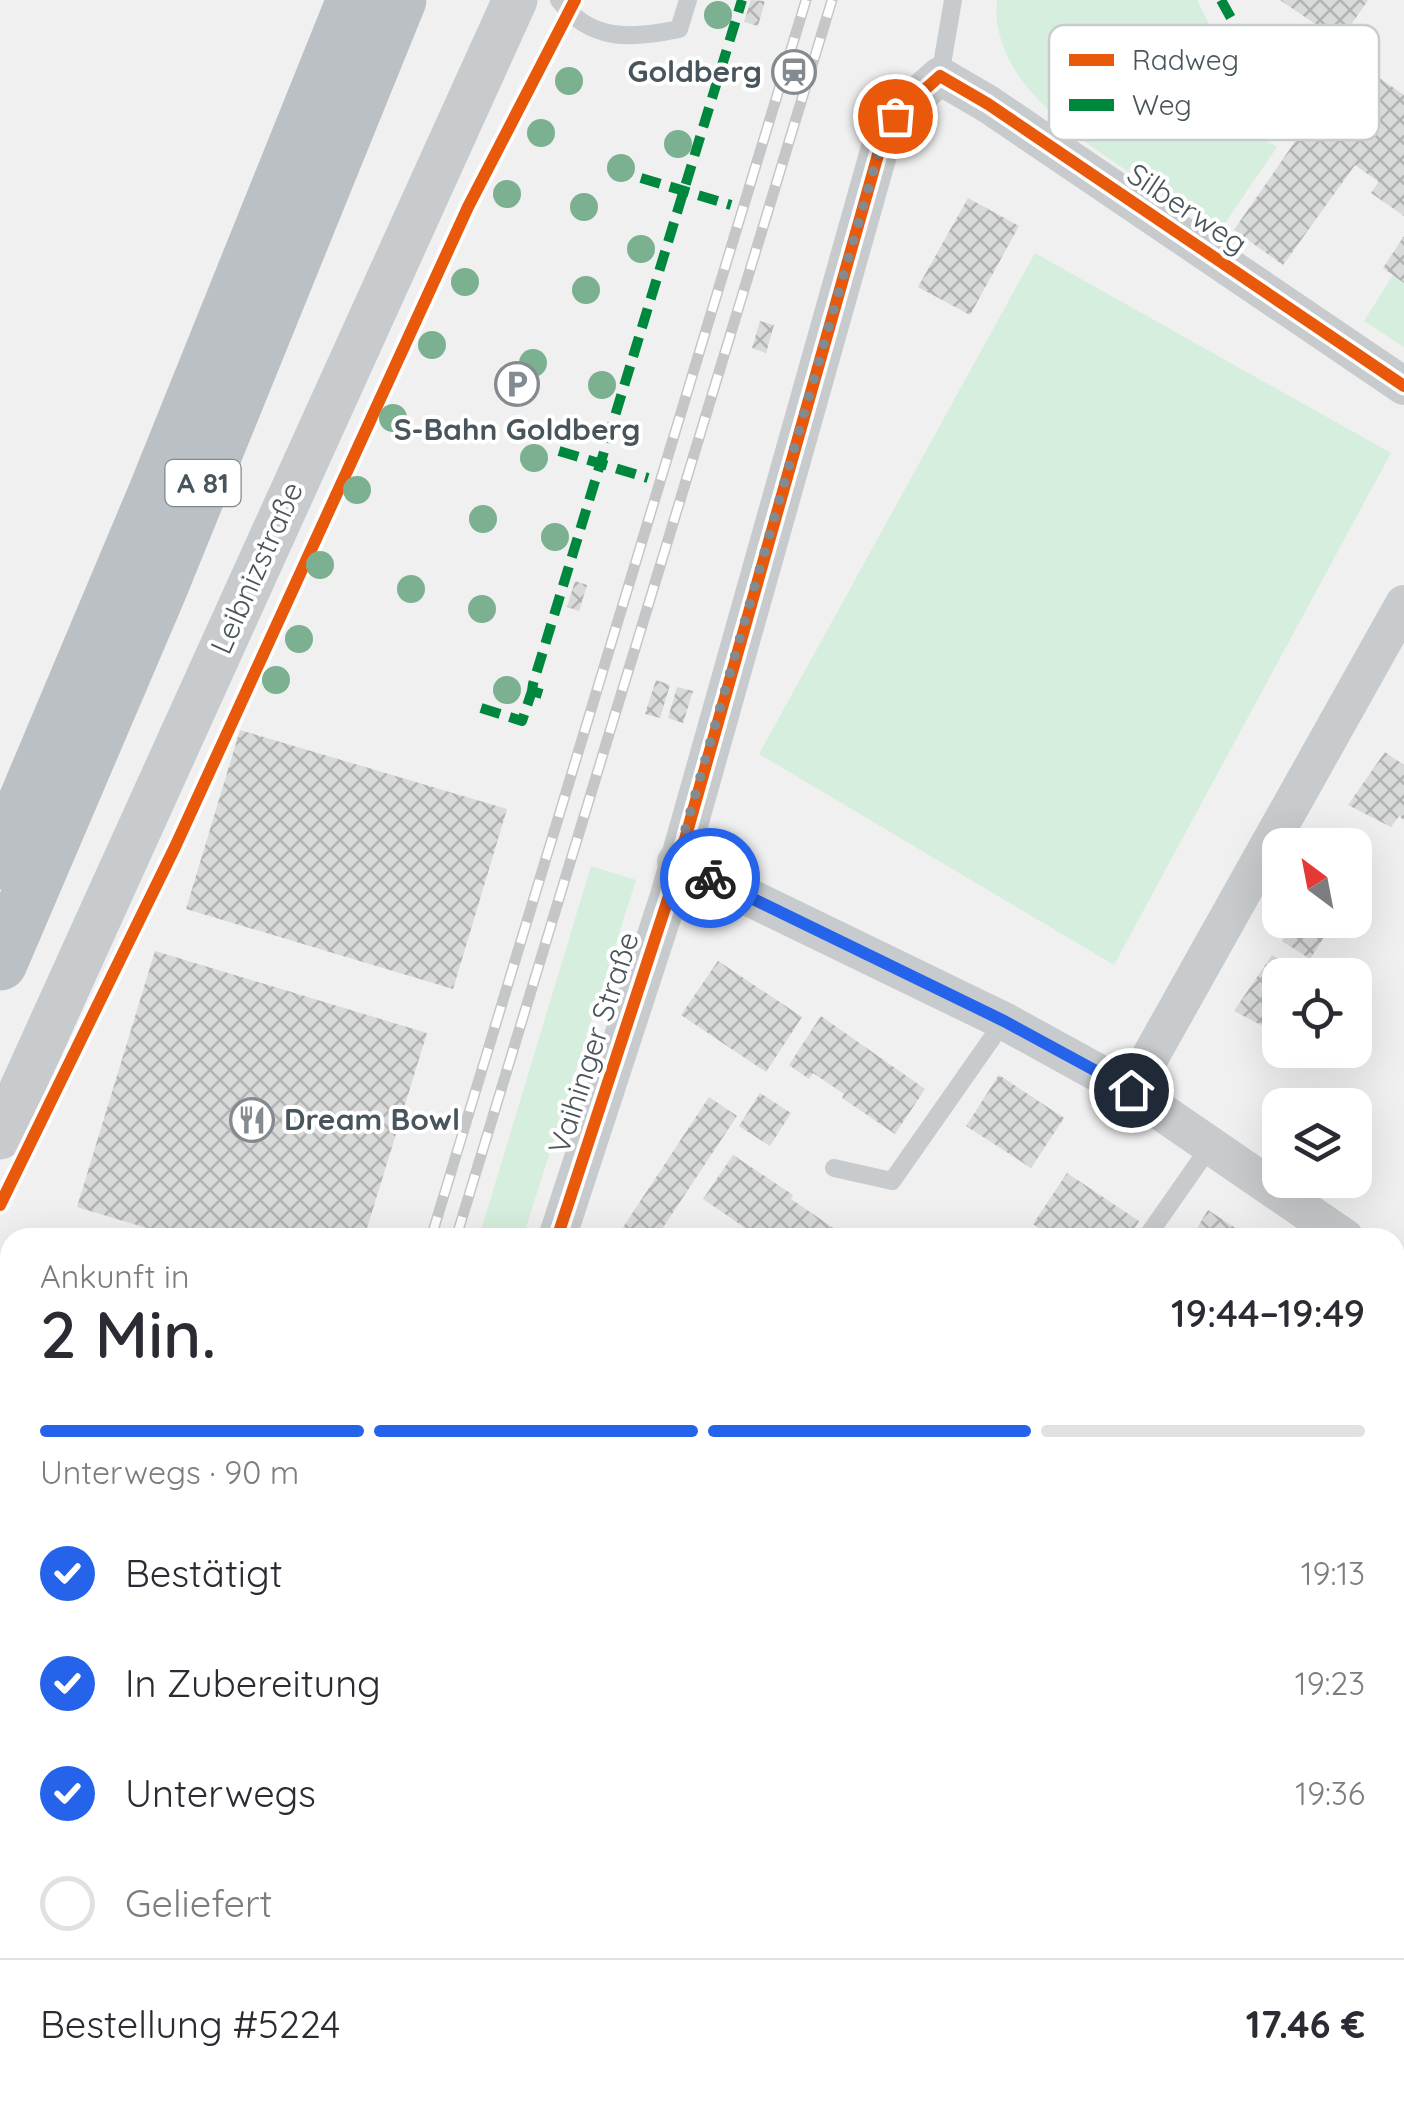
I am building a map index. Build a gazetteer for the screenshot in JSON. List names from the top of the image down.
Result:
{
  "streets": {
    "highway": ["A 81"],
    "street": ["Silberweg", "Leibnizstraße", "Vaihinger Straße"]
  },
  "crossings": [
    ["Silberweg", "Vaihinger Straße"]
  ],
  "places": {
    "station": ["Goldberg"],
    "parking": ["S-Bahn Goldberg"],
    "restaurant": ["Dream Bowl"]
  },
  "legend": ["Radweg", "Weg"],
  "north": "top left",
  "page": {
    "heading": ["2 Min.", "Ankunft in", "19:44–19:49"],
    "panel": ["Bestellung #5224", "17.46 €"],
    "bar": "Unterwegs · 90 m",
    "list": [
      ["Bestätigt", "19:13"],
      ["In Zubereitung", "19:23"],
      ["Unterwegs", "19:36"],
      "Geliefert"
    ]
  }
}
